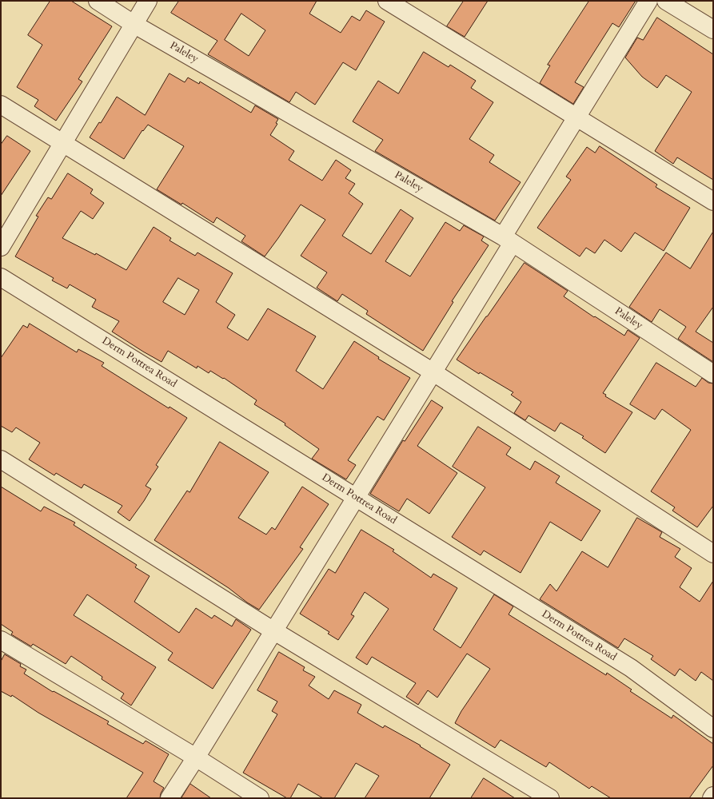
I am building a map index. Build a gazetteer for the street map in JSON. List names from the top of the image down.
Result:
{
  "streets": {
    "street": ["Paleley", "Derm Pottrea Road"]
  }
}
